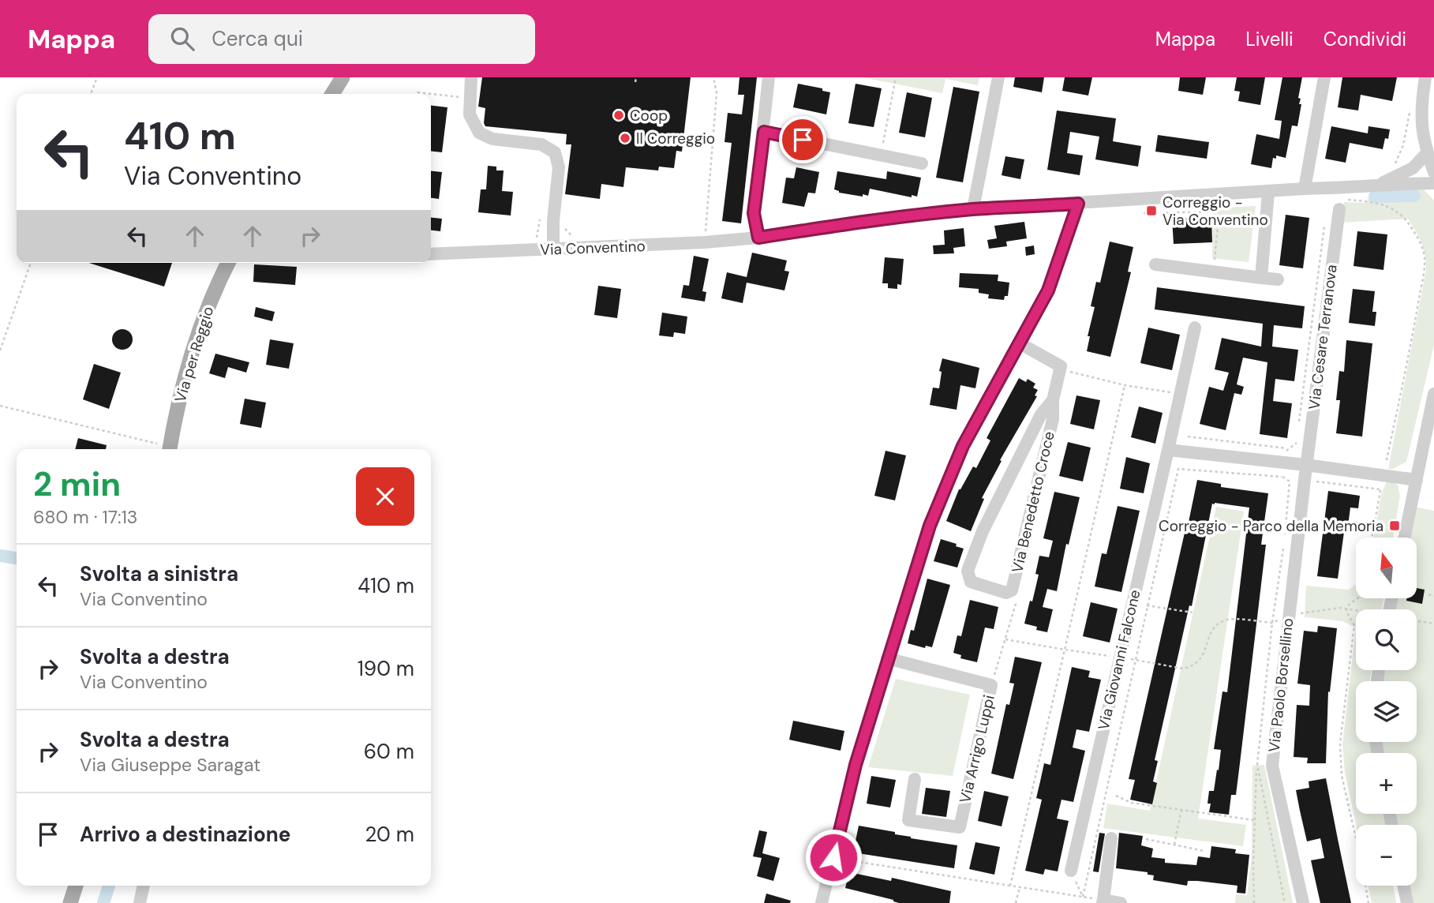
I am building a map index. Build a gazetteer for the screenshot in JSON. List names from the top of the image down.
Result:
{
  "streets": {
    "main road": ["Via per Reggio"],
    "street": [
      "Via Conventino",
      "Via Cesare Terranova",
      "Via Benedetto Croce",
      "Via Giovanni Falcone",
      "Via Paolo Borsellino",
      "Via Arrigo Luppi"
    ]
  },
  "crossings": [
    ["Via Cesare Terranova", "Via Paolo Borsellino"]
  ],
  "places": {
    "other": ["Coop", "Il Correggio"],
    "transit": ["Correggio - Via Conventino", "Correggio - Parco della Memoria"]
  },
  "north": "top",
  "page": {
    "header": "Mappa",
    "search": "Cerca qui",
    "nav": ["Mappa", "Livelli", "Condividi"],
    "turn": ["410 m", "Via Conventino"],
    "heading": ["2 min", "680 m · 17:13"],
    "map_buttons": ["+", "−"],
    "list": [
      {
        "name": "Svolta a sinistra",
        "note": "Via Conventino",
        "value": "410 m"
      },
      {
        "name": "Svolta a destra",
        "note": "Via Conventino",
        "value": "190 m"
      },
      {
        "name": "Svolta a destra",
        "note": "Via Giuseppe Saragat",
        "value": "60 m"
      },
      {
        "name": "Arrivo a destinazione",
        "value": "20 m"
      }
    ]
  }
}
